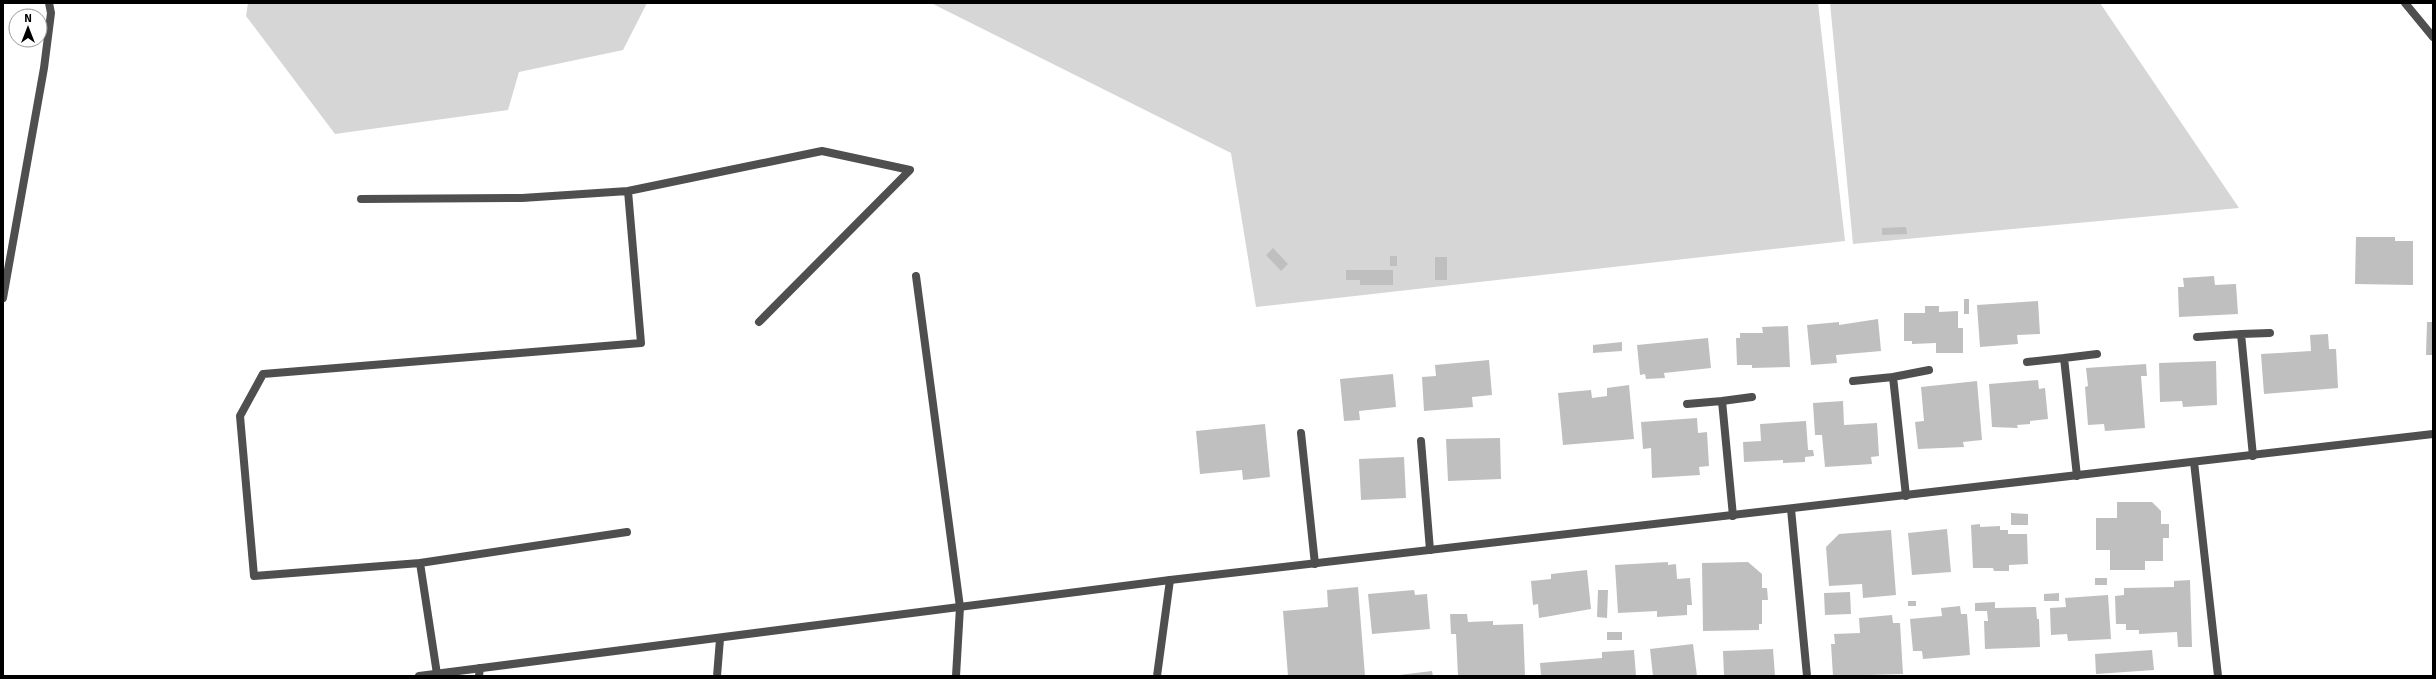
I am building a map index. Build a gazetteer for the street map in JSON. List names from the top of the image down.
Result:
{
  "north": "top"
}
